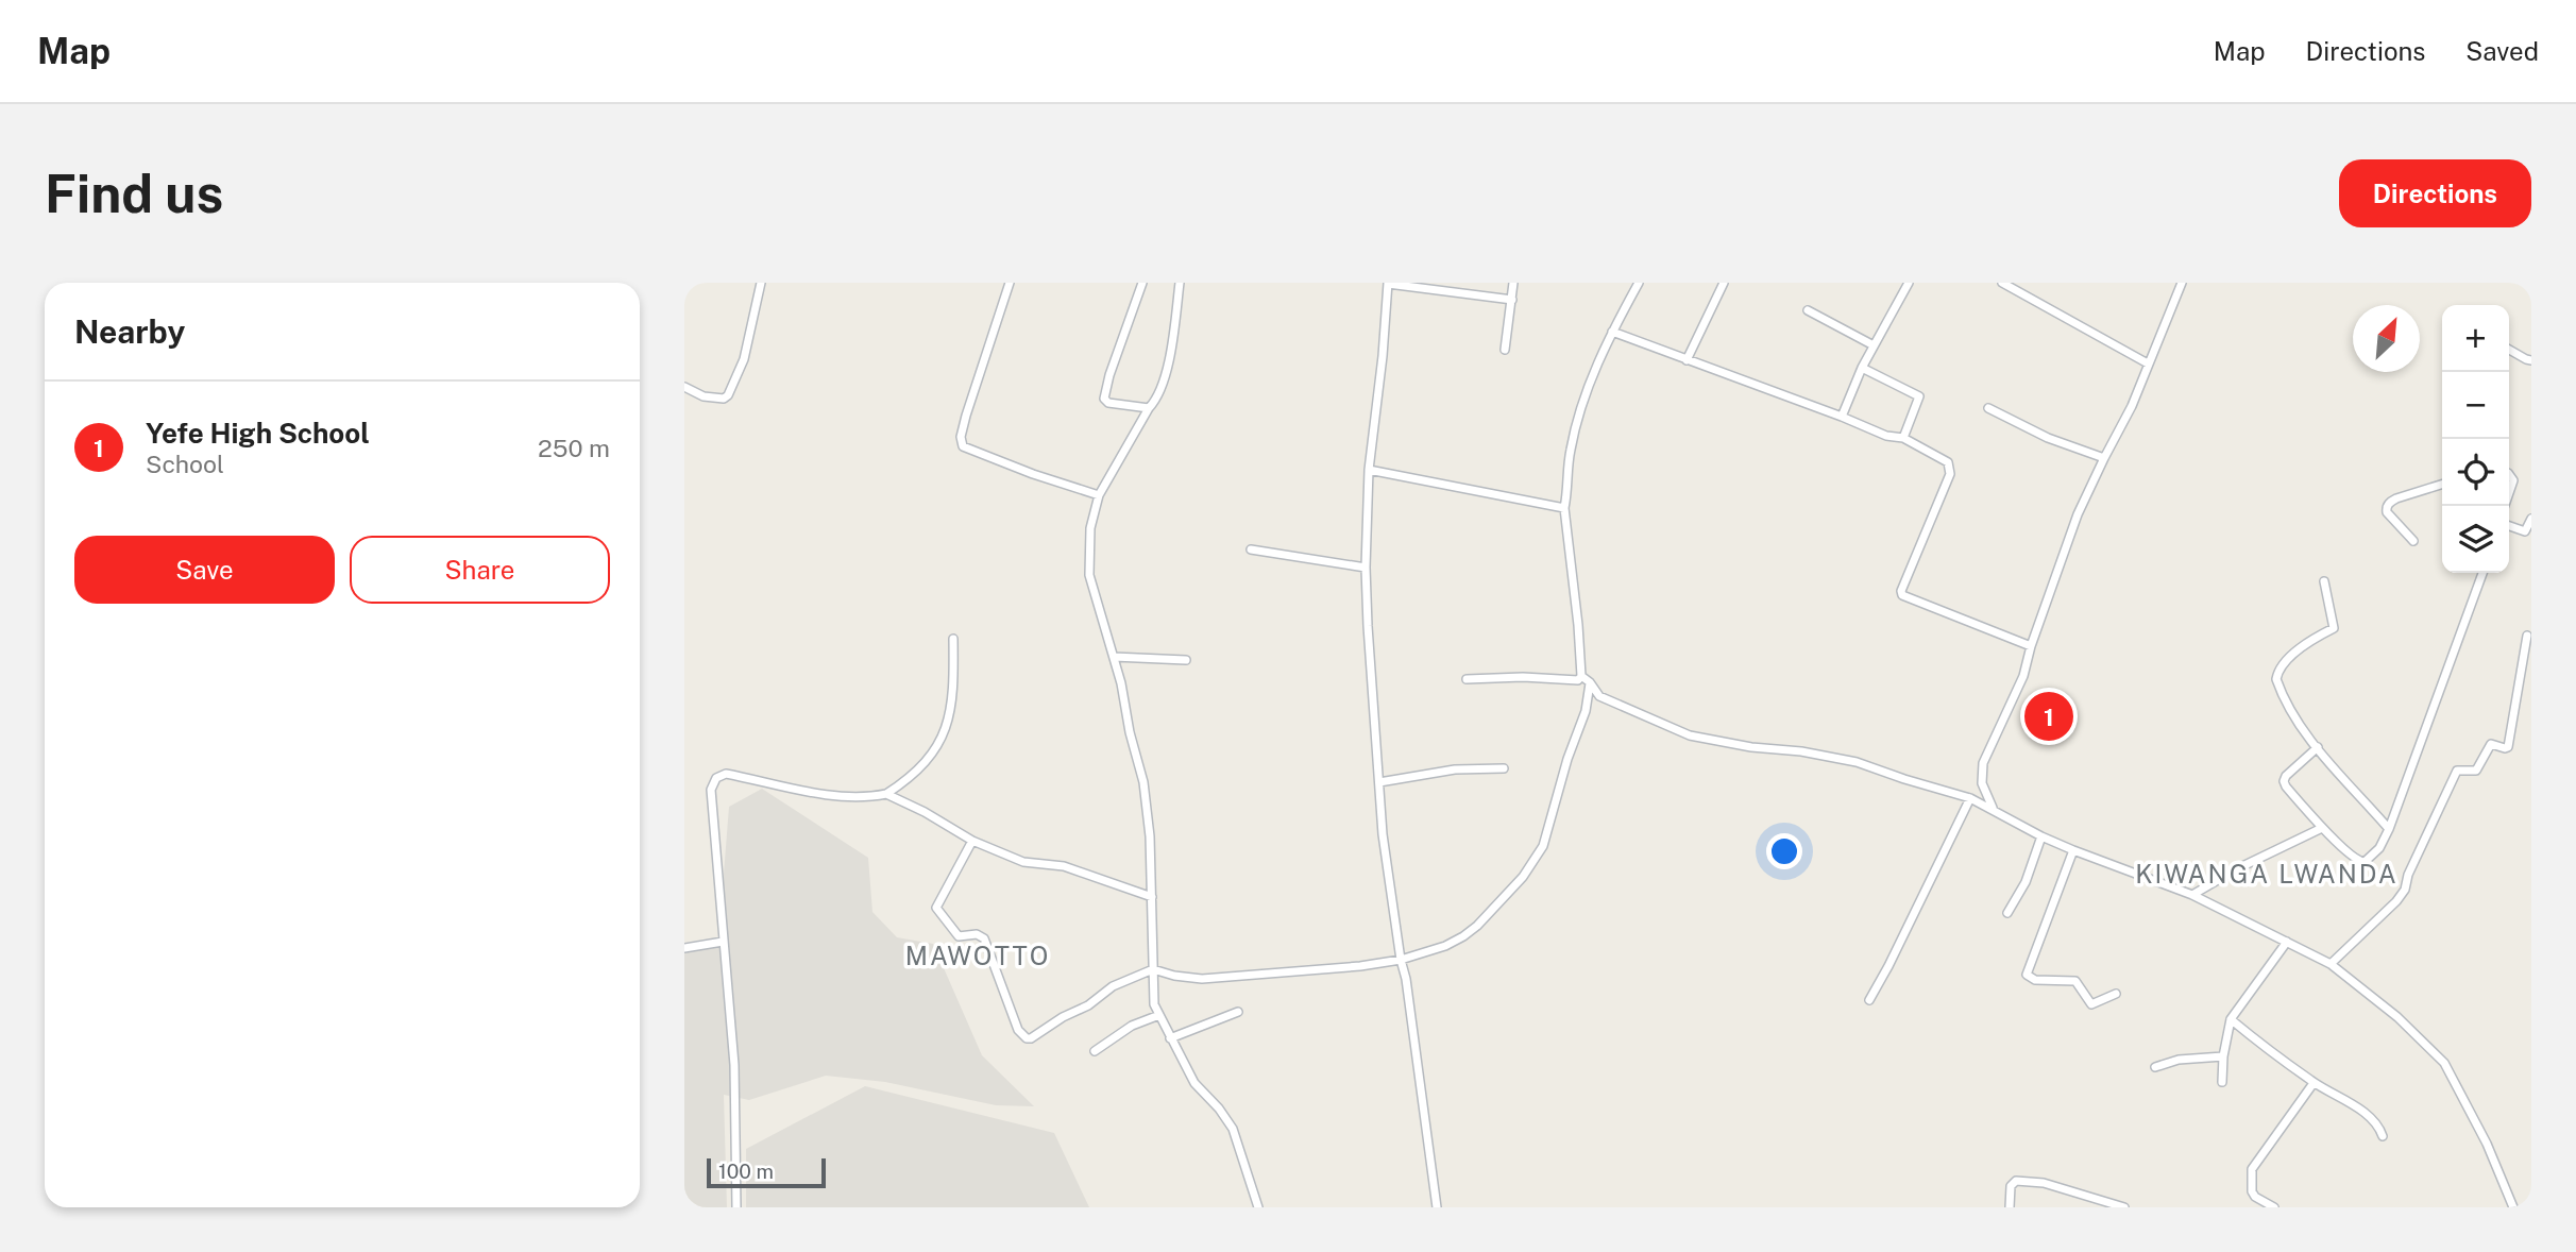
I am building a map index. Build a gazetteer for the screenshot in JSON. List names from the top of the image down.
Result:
{
  "districts": ["KIWANGA LWANDA", "MAWOTTO"],
  "scale_bar": "100 m",
  "north": "top right",
  "page": {
    "header": "Map",
    "nav": ["Map", "Directions", "Saved"],
    "buttons": [
      "Directions",
      ["Save", "Share"]
    ],
    "title": "Find us",
    "heading": "Nearby",
    "map_buttons": ["+", "−"],
    "list": [
      {
        "mark": "1",
        "name": "Yefe High School",
        "note": "School",
        "value": "250 m"
      }
    ],
    "pins": "1",
    "scale": "100 m"
  }
}
